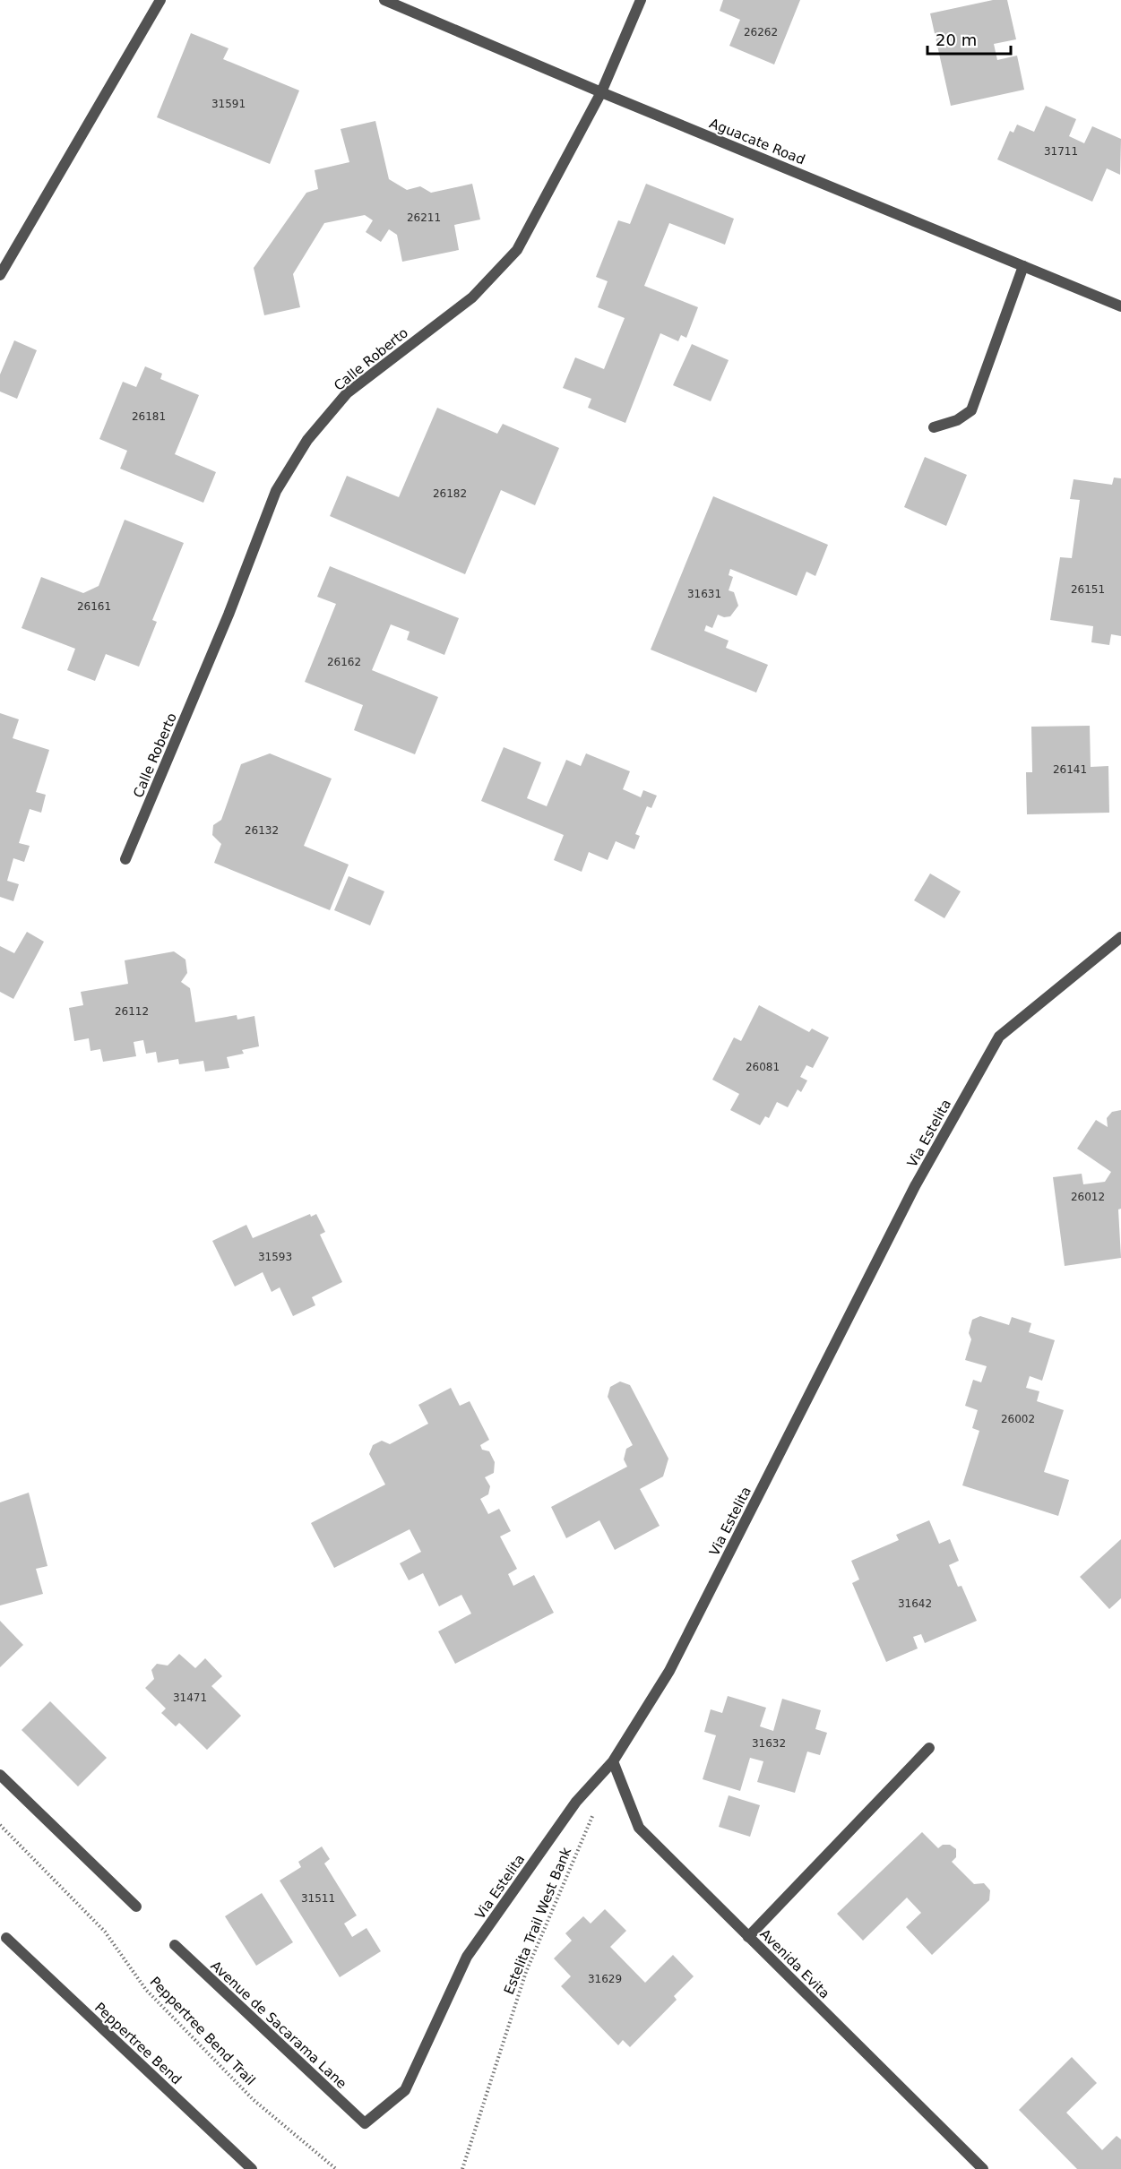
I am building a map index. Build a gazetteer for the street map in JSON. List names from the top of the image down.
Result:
{
  "streets": {
    "street": [
      "Aguacate Road",
      "Calle Roberto",
      "Via Estelita",
      "Avenida Evita",
      "Avenue de Sacarama Lane",
      "Peppertree Bend"
    ],
    "path": ["Estelita Trail West Bank", "Peppertree Bend Trail"]
  },
  "crossings": [
    ["Aguacate Road", "Calle Roberto"],
    ["Via Estelita", "Avenida Evita"],
    ["Via Estelita", "Avenue de Sacarama Lane"]
  ],
  "house_numbers": [
    "26262",
    "31591",
    "31711",
    "26211",
    "26181",
    "26182",
    "26151",
    "31631",
    "26161",
    "26162",
    "26141",
    "26132",
    "26112",
    "26081",
    "26012",
    "31593",
    "26002",
    "31642",
    "31471",
    "31632",
    "31511",
    "31629"
  ],
  "scale_bar": "20 m"
}
